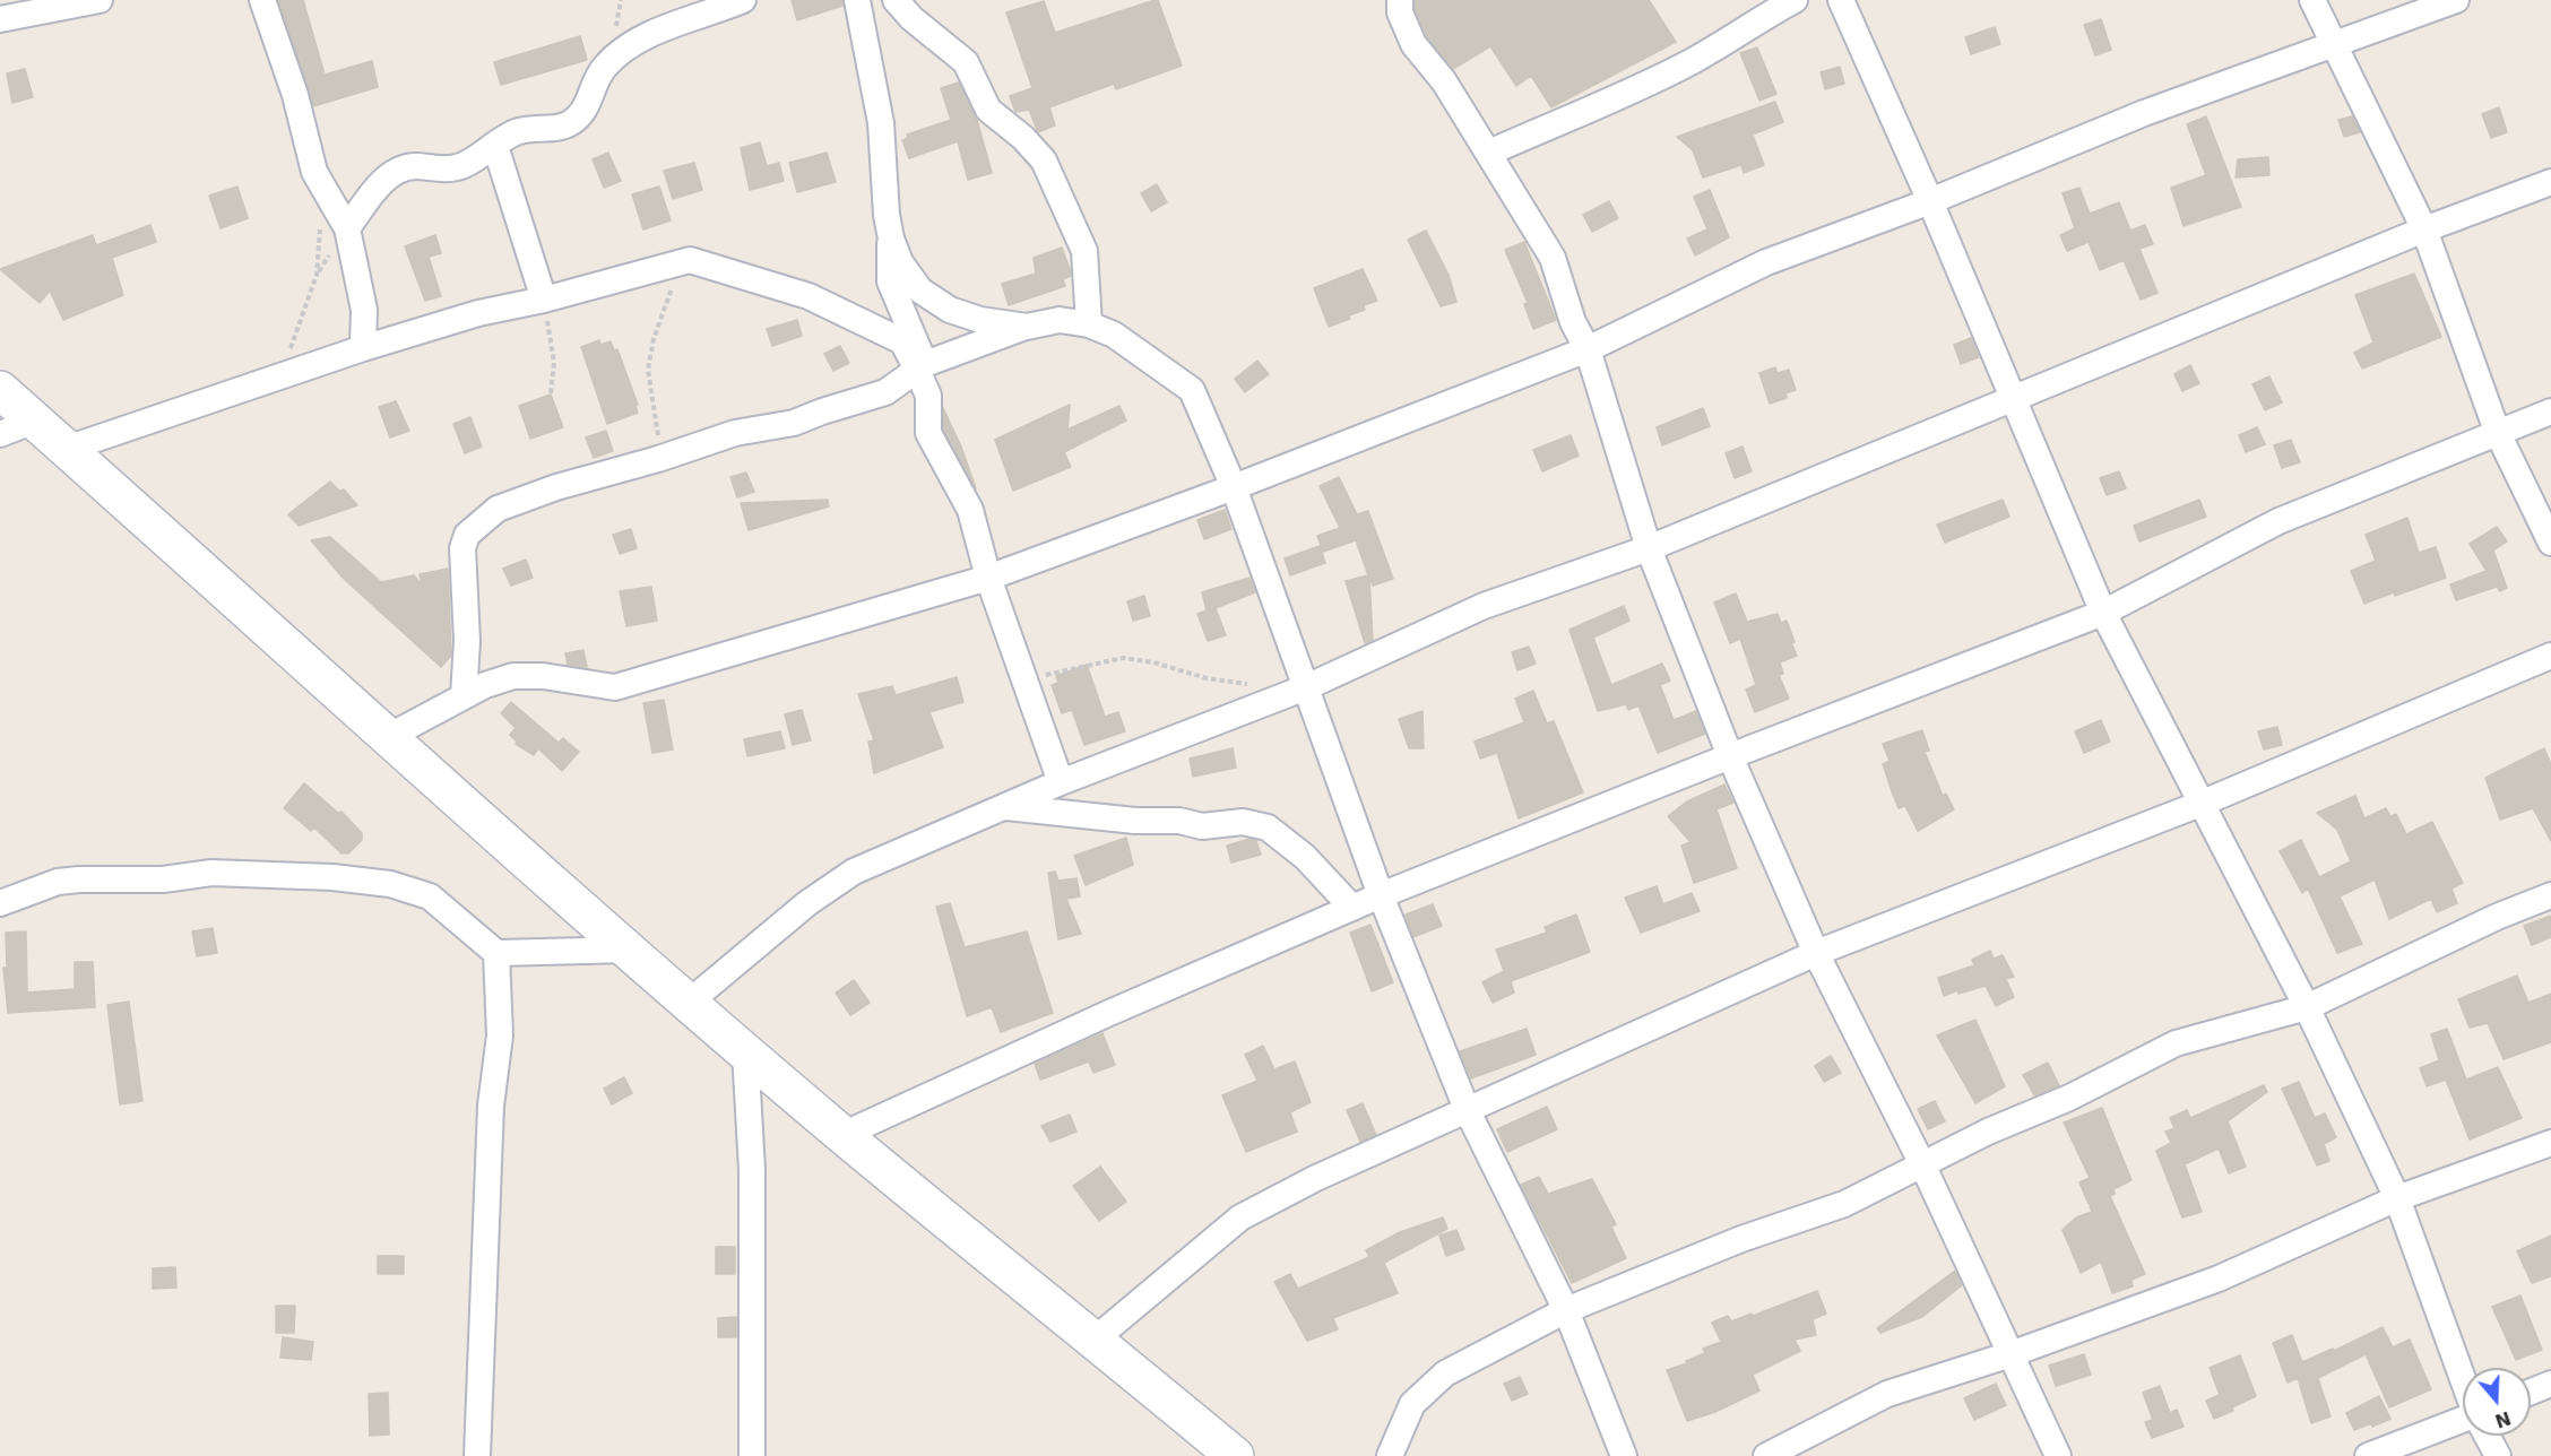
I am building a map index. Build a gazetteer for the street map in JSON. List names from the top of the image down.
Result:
{
  "north": "bottom"
}
